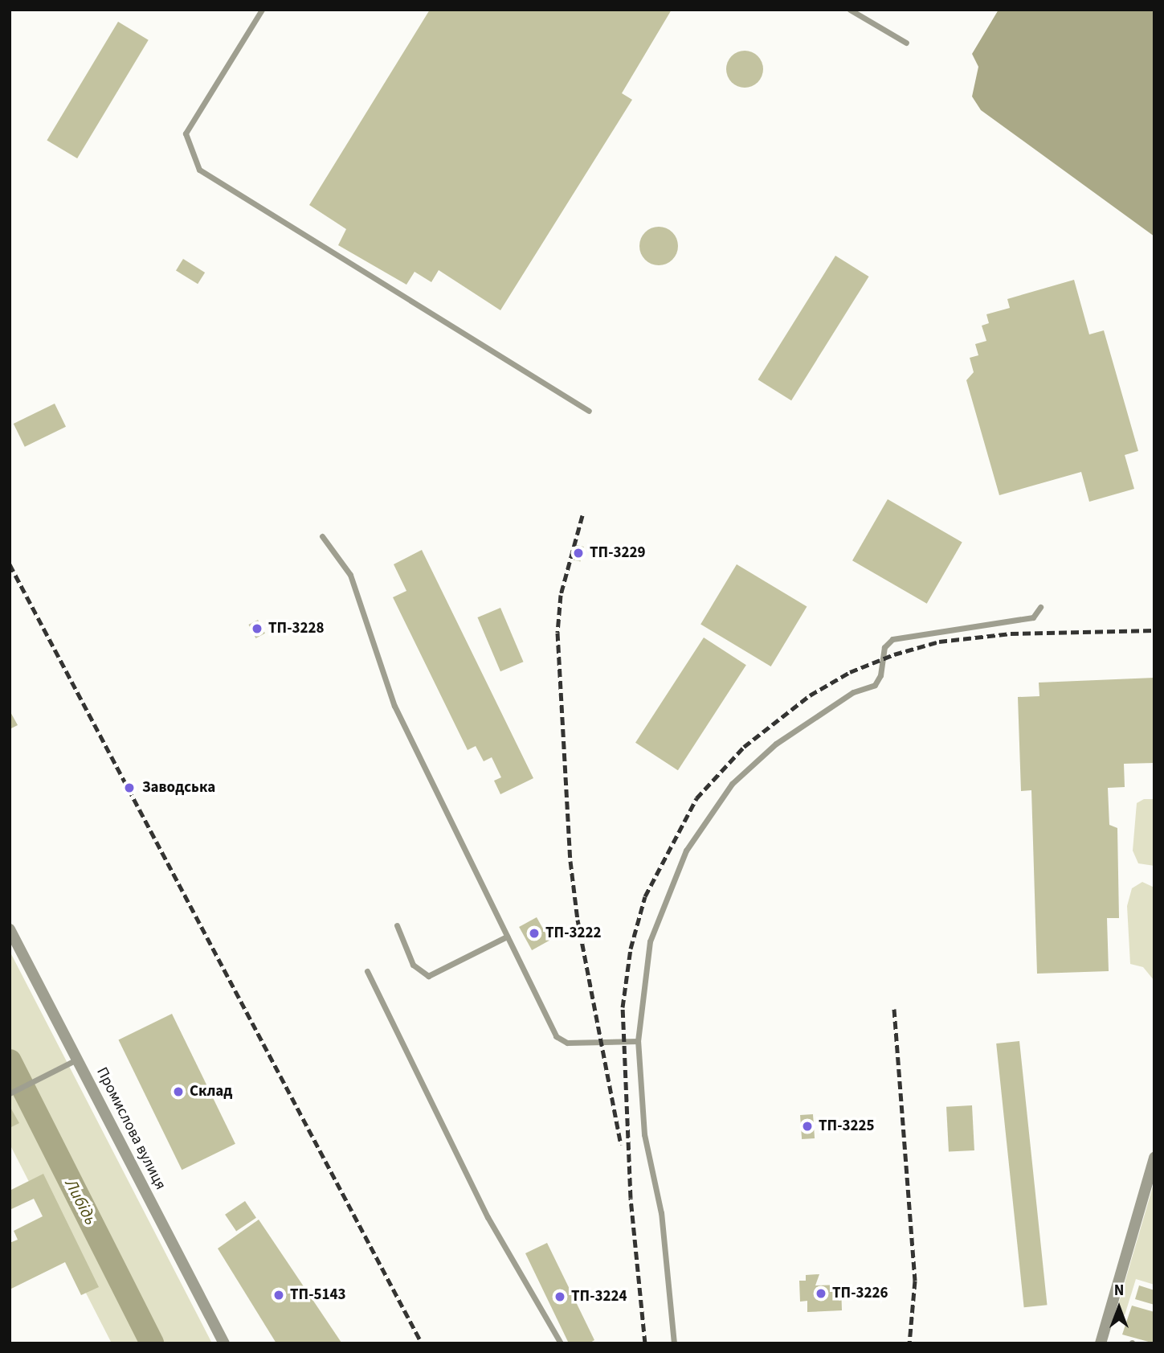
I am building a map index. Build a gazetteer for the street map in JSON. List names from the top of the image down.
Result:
{
  "streets": {
    "street": ["Промислова вулиця"]
  },
  "water": ["Либідь"],
  "places": [
    "ТП-3229",
    "ТП-3228",
    "Заводська",
    "ТП-3222",
    "Склад",
    "ТП-3225",
    "ТП-3226",
    "ТП-5143",
    "ТП-3224"
  ],
  "north": "top"
}
